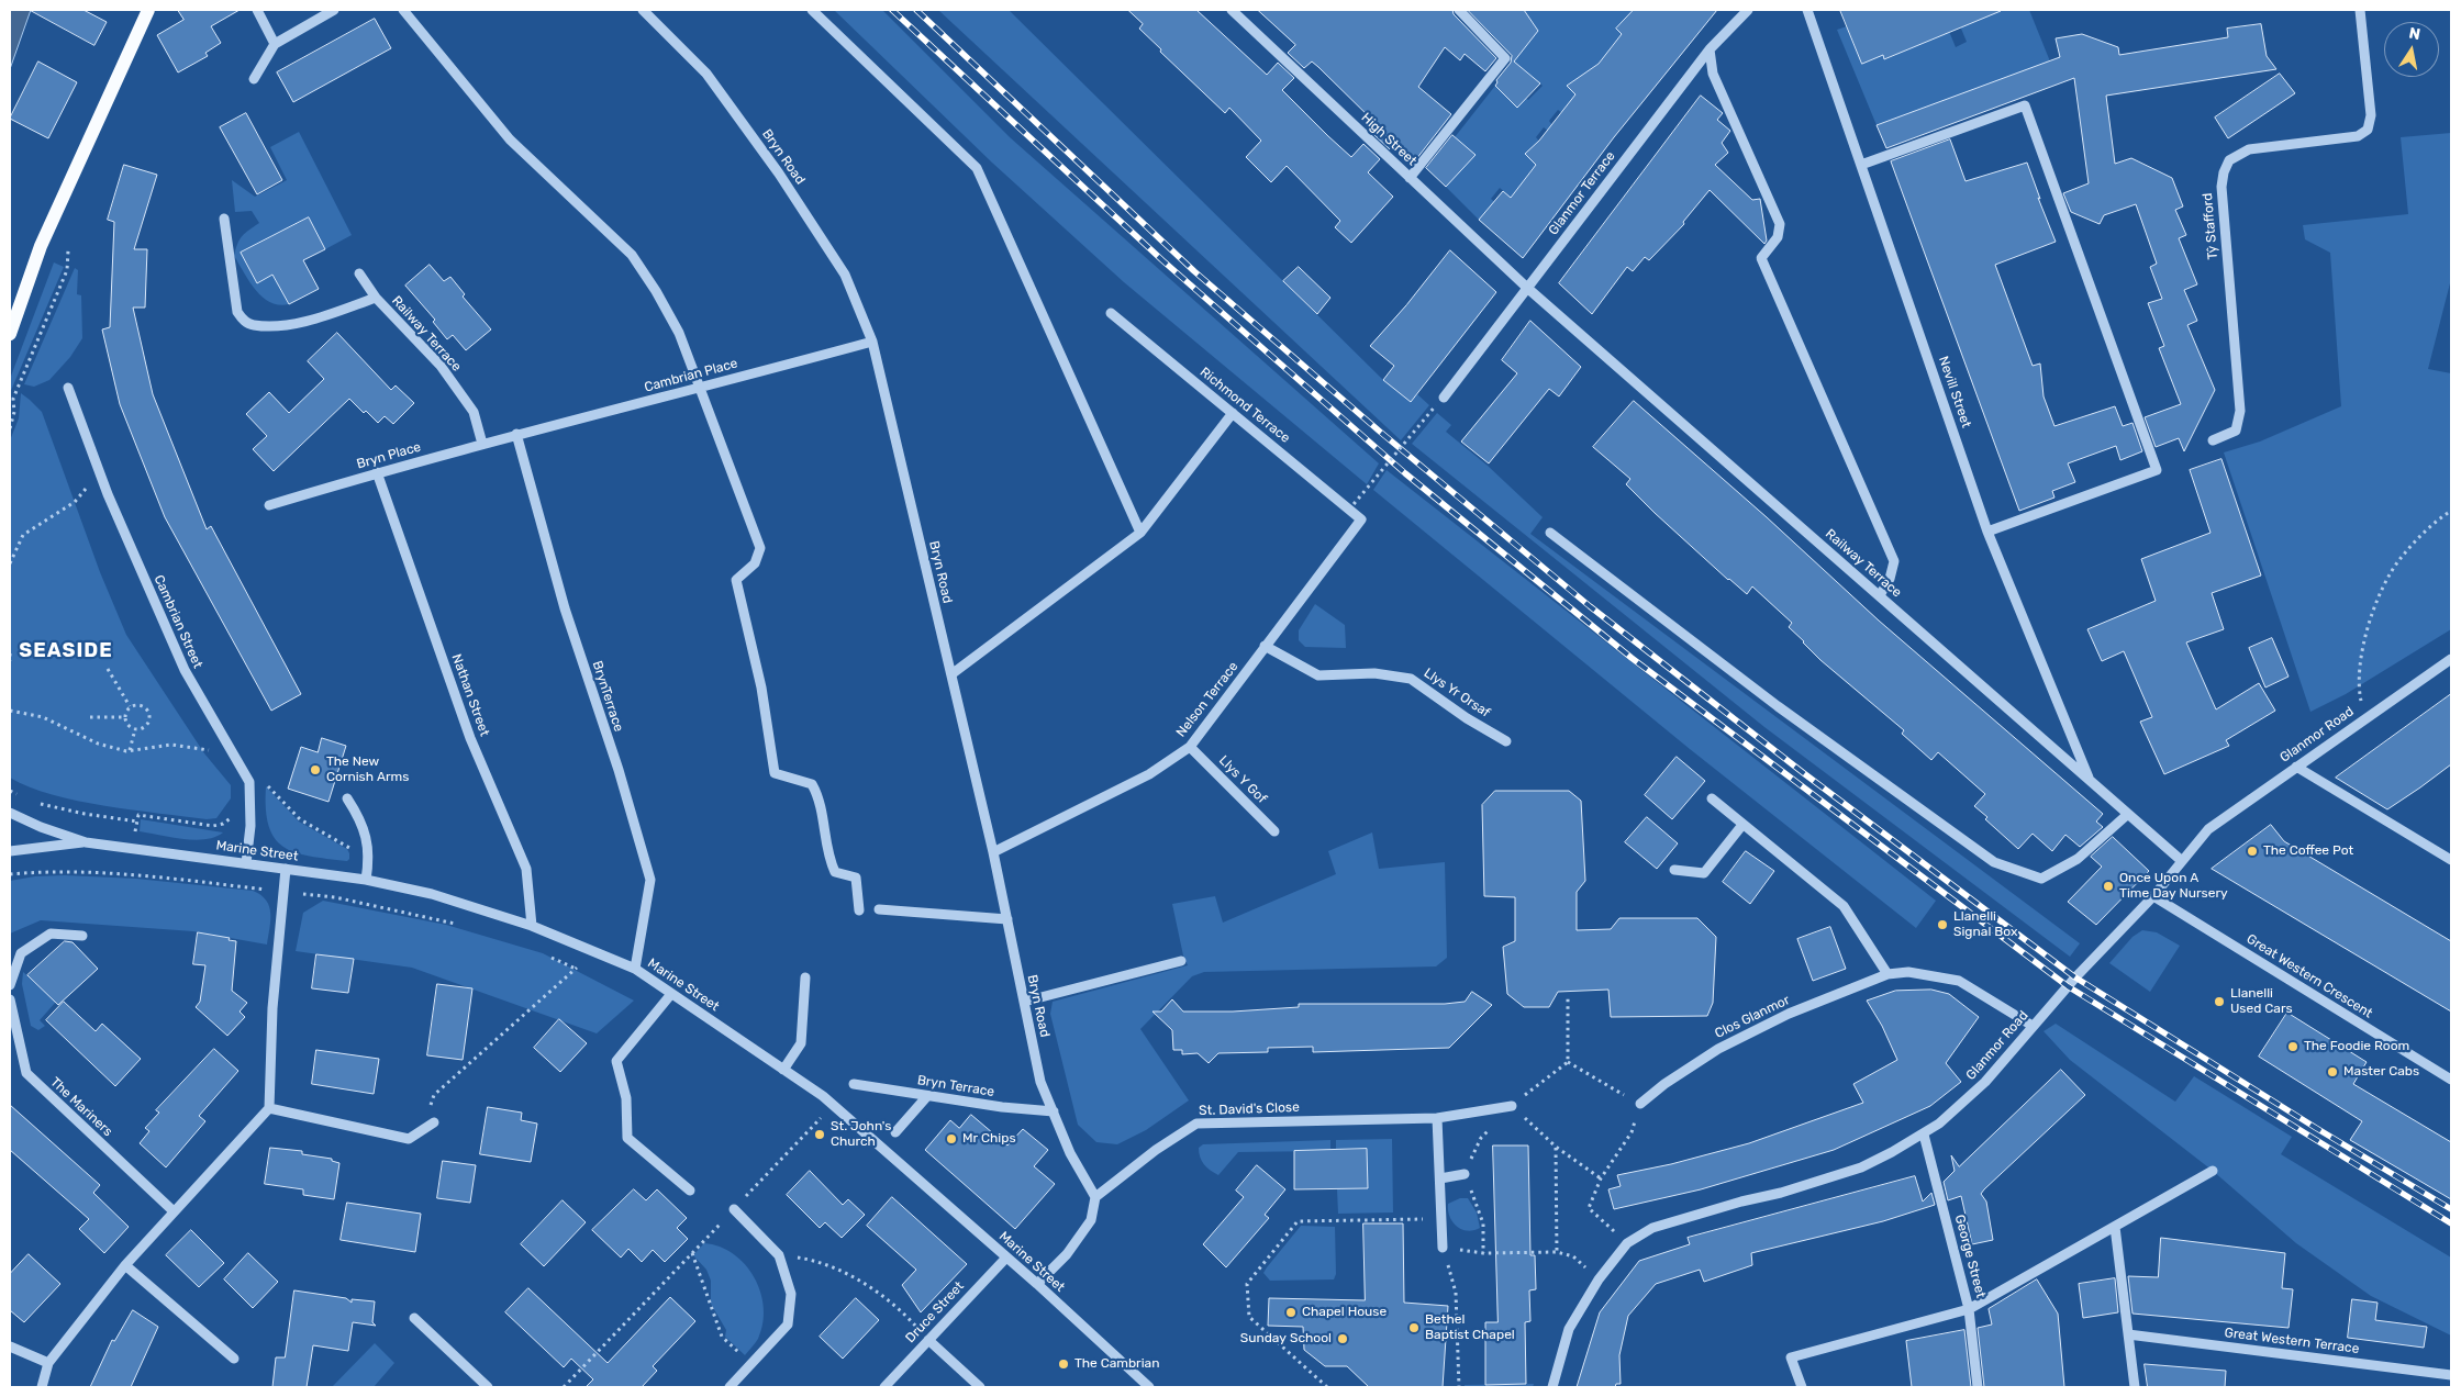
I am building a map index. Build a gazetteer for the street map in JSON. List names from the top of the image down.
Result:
{
  "streets": {
    "street": [
      "High Street",
      "Bryn Road",
      "Glanmor Terrace",
      "Tŷ Stafford",
      "Railway Terrace",
      "Cambrian Place",
      "Nevill Street",
      "Richmond Terrace",
      "Bryn Place",
      "Cambrian Street",
      "Llys Yr Orsaf",
      "Nathan Street",
      "BrynTerrace",
      "Nelson Terrace",
      "Glanmor Road",
      "Llys Y Gof",
      "Marine Street",
      "Great Western Crescent",
      "Clos Glanmor",
      "Bryn Terrace",
      "The Mariners",
      "St. David's Close",
      "George Street",
      "Druce Street",
      "Great Western Terrace"
    ]
  },
  "crossings": [
    ["High Street", "Glanmor Terrace"],
    ["High Street", "Railway Terrace"],
    ["Bryn Road", "Cambrian Place"],
    ["Bryn Road", "Nelson Terrace"],
    ["Bryn Road", "Bryn Terrace"],
    ["Bryn Road", "St. David's Close"],
    ["Glanmor Terrace", "Railway Terrace"],
    ["Railway Terrace", "Nevill Street"],
    ["Railway Terrace", "Bryn Place"],
    ["Railway Terrace", "Glanmor Road"],
    ["Cambrian Place", "Bryn Place"],
    ["Cambrian Place", "BrynTerrace"],
    ["Richmond Terrace", "Nelson Terrace"],
    ["Bryn Place", "Nathan Street"],
    ["Bryn Place", "BrynTerrace"],
    ["Llys Yr Orsaf", "Nelson Terrace"],
    ["Nathan Street", "Marine Street"],
    ["BrynTerrace", "Marine Street"],
    ["Nelson Terrace", "Llys Y Gof"],
    ["Glanmor Road", "Great Western Crescent"],
    ["Glanmor Road", "Clos Glanmor"],
    ["Glanmor Road", "George Street"],
    ["Marine Street", "Druce Street"]
  ],
  "districts": ["SEASIDE"],
  "places": [
    "The New Cornish Arms",
    "The Coffee Pot",
    "Once Upon A Time Day Nursery",
    "Llanelli Signal Box",
    "Llanelli Used Cars",
    "The Foodie Room",
    "Master Cabs",
    "St. John's Church",
    "Mr Chips",
    "Chapel House",
    "Bethel Baptist Chapel",
    "Sunday School",
    "The Cambrian"
  ],
  "north": "top"
}
